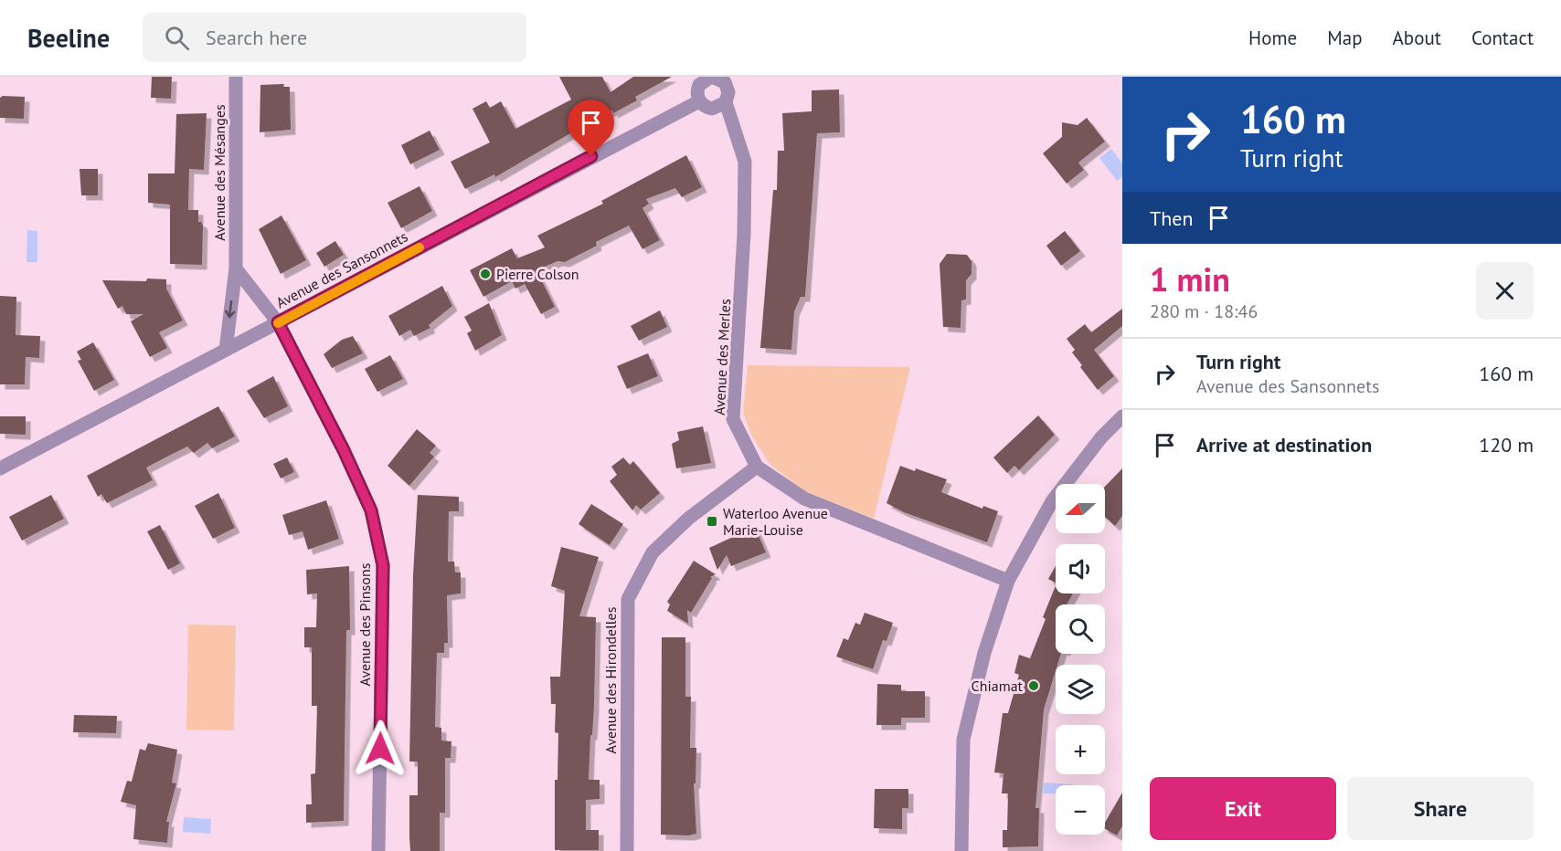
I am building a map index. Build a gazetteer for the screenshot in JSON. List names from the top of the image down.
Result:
{
  "streets": {
    "street": [
      "Avenue des Mésanges",
      "Avenue des Sansonnets",
      "Avenue des Merles",
      "Avenue des Pinsons",
      "Avenue des Hirondelles"
    ]
  },
  "crossings": [
    ["Avenue des Mésanges", "Avenue des Sansonnets"],
    ["Avenue des Sansonnets", "Avenue des Merles"],
    ["Avenue des Sansonnets", "Avenue des Pinsons"],
    ["Avenue des Merles", "Avenue des Hirondelles"]
  ],
  "places": {
    "other": ["Pierre Colson", "Chiamat"],
    "transit": ["Waterloo Avenue Marie-Louise"]
  },
  "north": "left",
  "page": {
    "header": "Beeline",
    "search": "Search here",
    "nav": [
      "Home",
      "Map",
      "About",
      "Contact"
    ],
    "turn": ["160 m", "Turn right"],
    "then": "Then",
    "heading": ["1 min", "280 m · 18:46"],
    "list": [
      {
        "name": "Turn right",
        "note": "Avenue des Sansonnets",
        "value": "160 m"
      },
      {
        "name": "Arrive at destination",
        "value": "120 m"
      }
    ],
    "map_buttons": ["+", "−"],
    "buttons": ["Exit", "Share"]
  }
}
